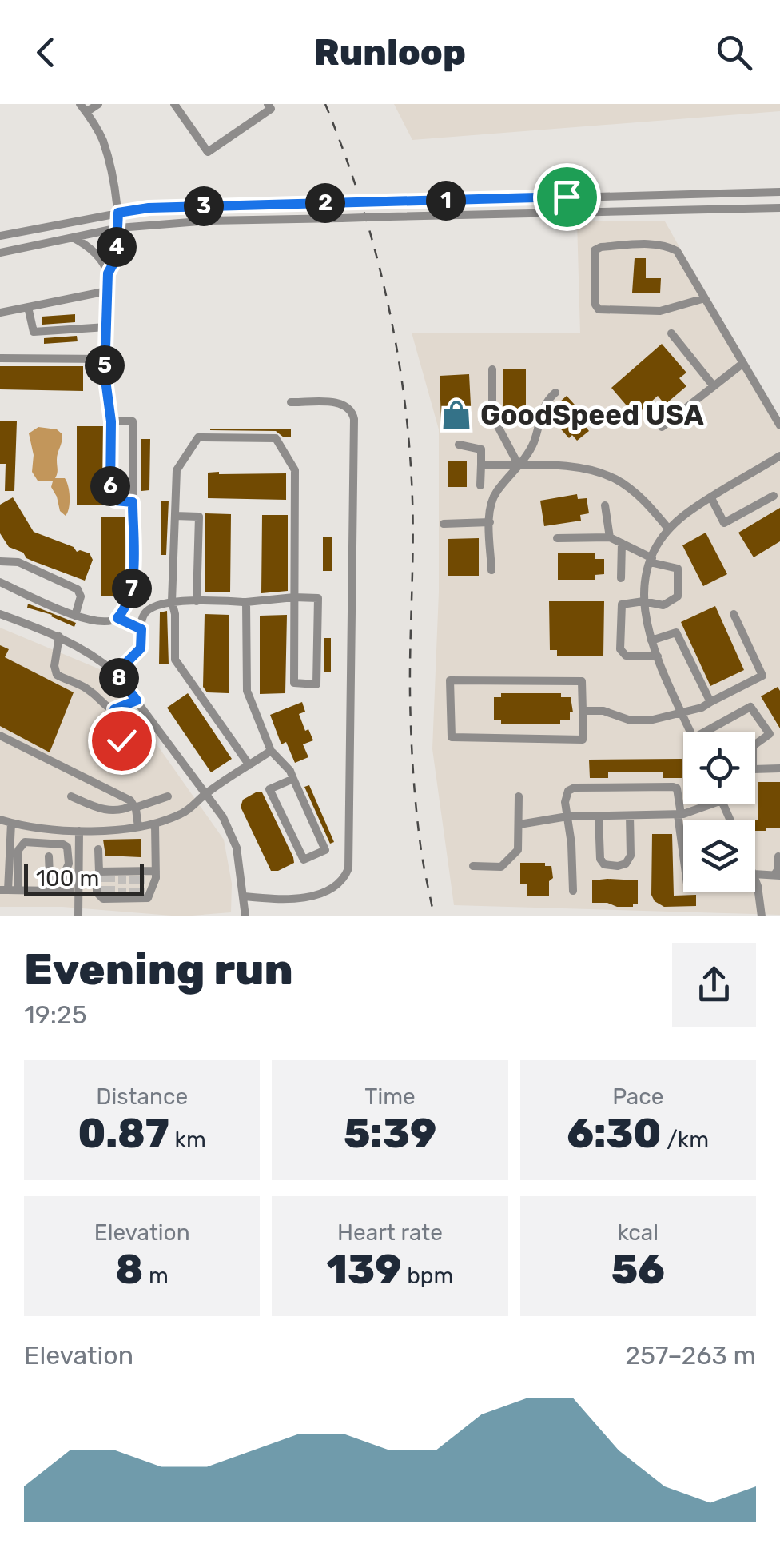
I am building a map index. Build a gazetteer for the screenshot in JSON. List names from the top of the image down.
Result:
{
  "places": {
    "shop": ["GoodSpeed USA"]
  },
  "scale_bar": "100 m",
  "page": {
    "header": "Runloop",
    "pins": [
      "1",
      "2",
      "3",
      "4",
      "5",
      "6",
      "7",
      "8"
    ],
    "scale": "100 m",
    "heading": ["Evening run", "19:25"],
    "stats": [
      ["Distance", "0.87 km"],
      ["Time", "5:39"],
      ["Pace", "6:30 /km"],
      ["Elevation", "8 m"],
      ["Heart rate", "139 bpm"],
      ["kcal", "56"]
    ],
    "chart": ["Elevation", "257–263 m"]
  }
}
